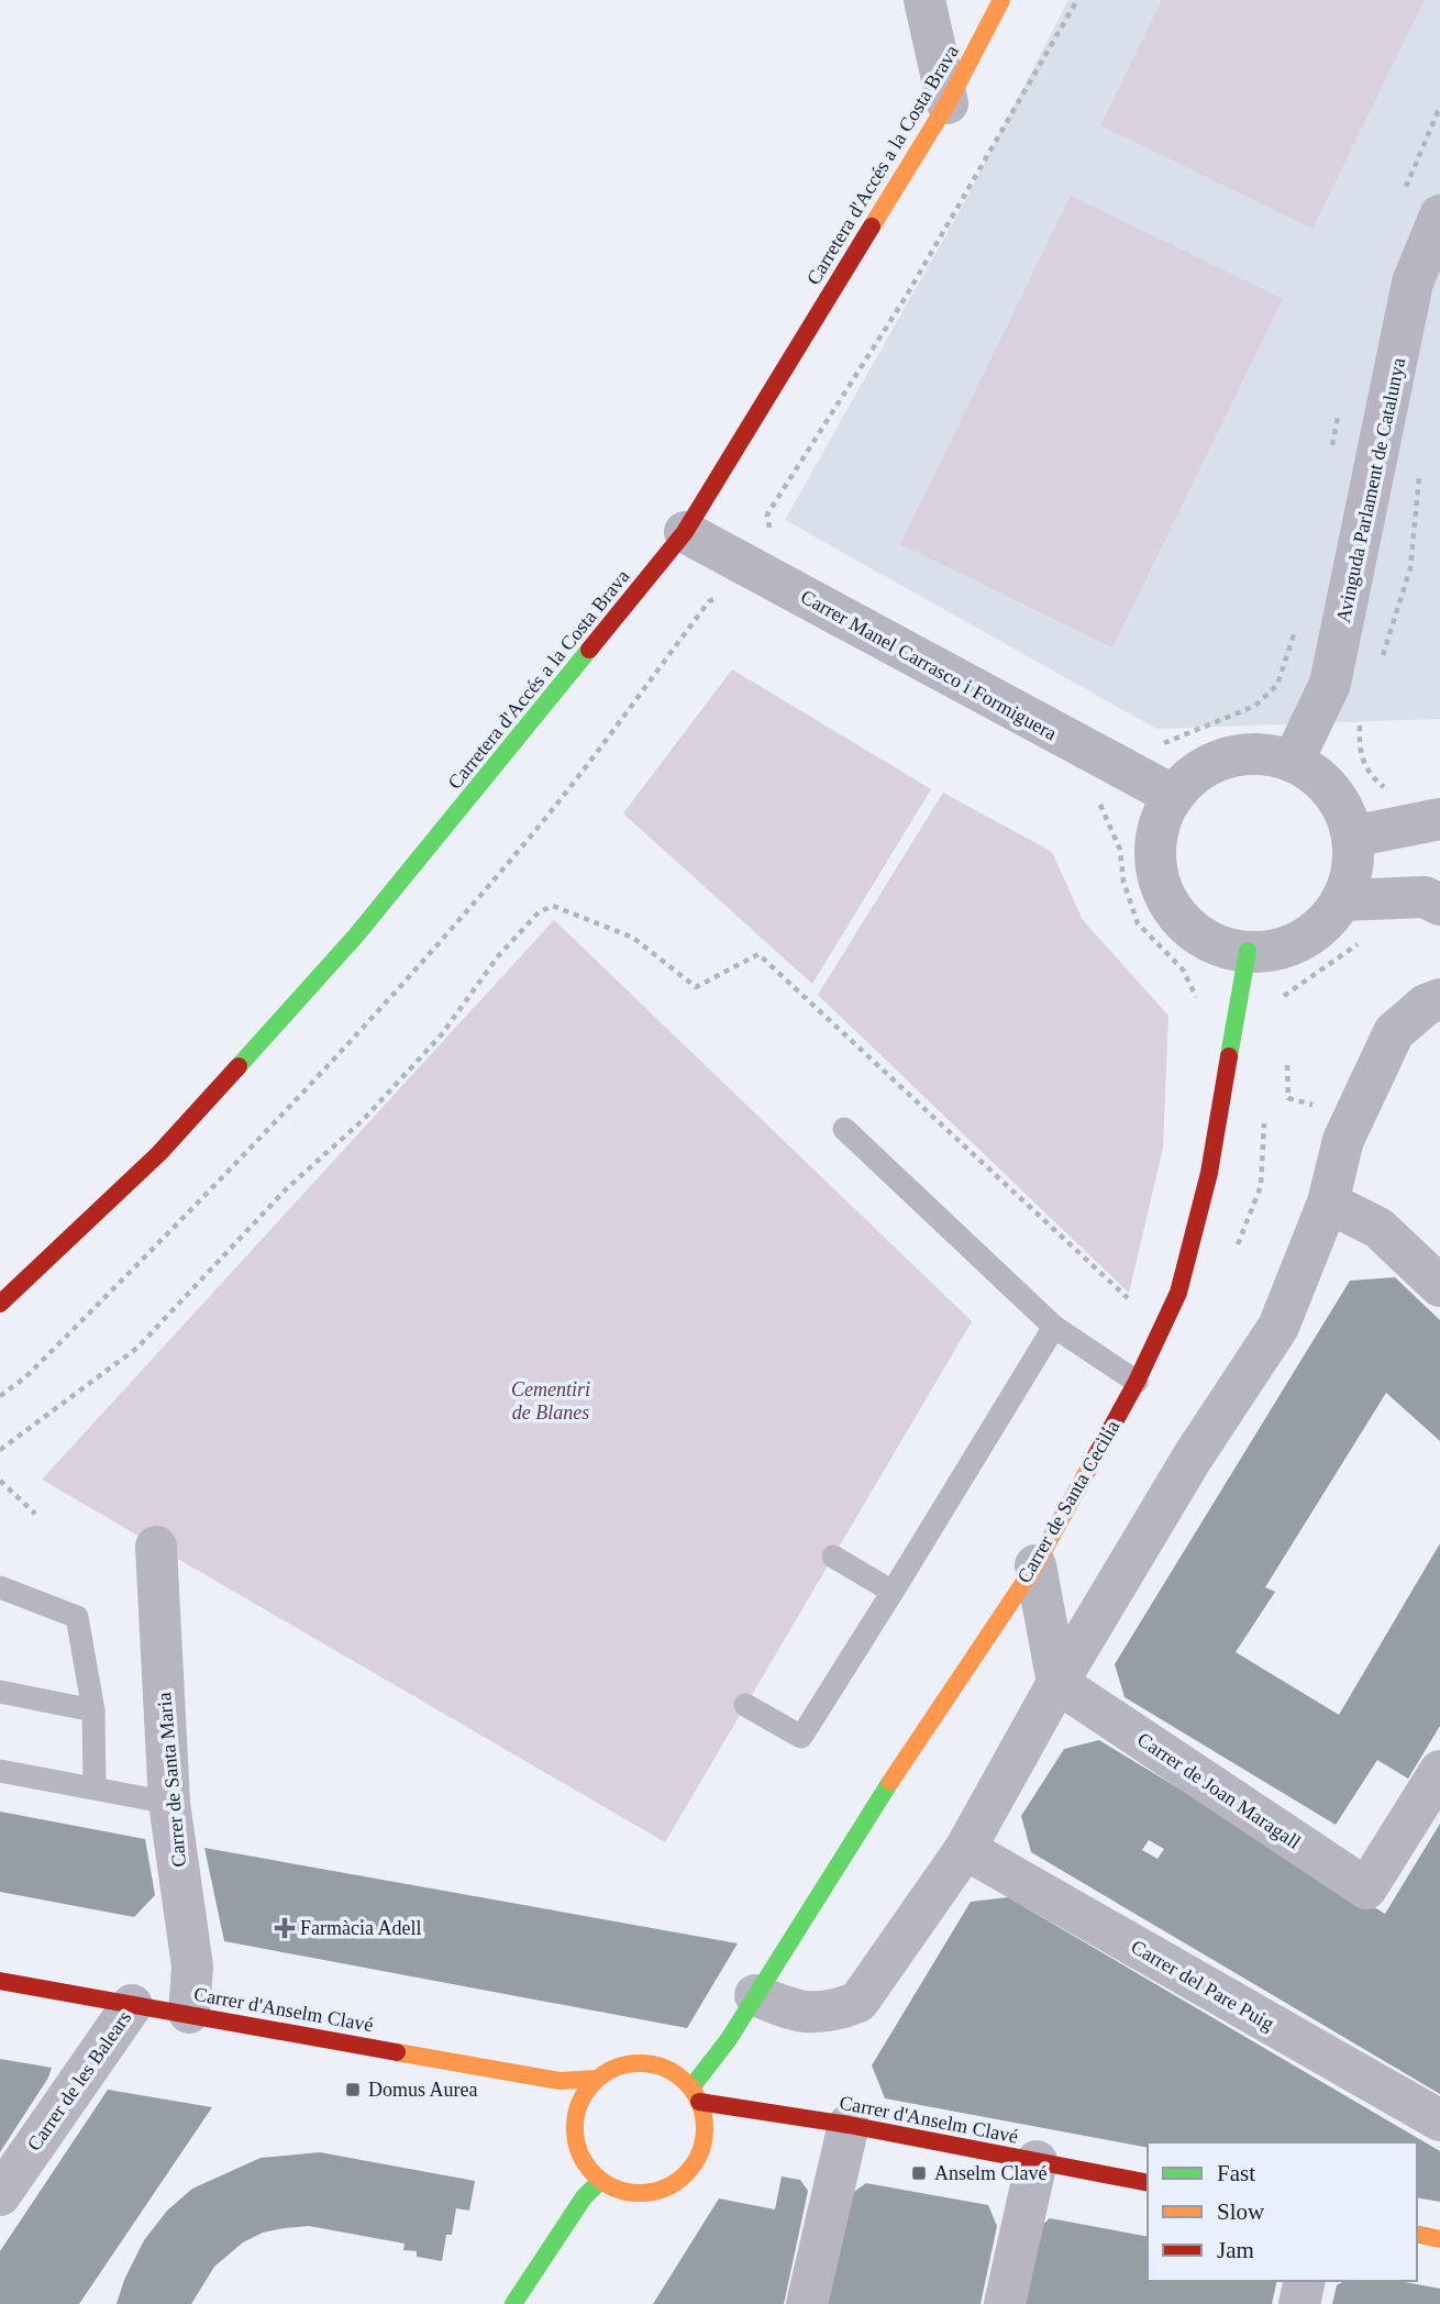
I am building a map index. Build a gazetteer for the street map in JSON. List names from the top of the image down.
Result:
{
  "streets": {
    "street": [
      "Carretera d'Accés a la Costa Brava",
      "Avinguda Parlament de Catalunya",
      "Carrer Manel Carrasco i Formiguera",
      "Carrer de Santa Cecilia",
      "Carrer de Santa Maria",
      "Carrer de Joan Maragall",
      "Carrer del Pare Puig",
      "Carrer d'Anselm Clavé",
      "Carrer de les Balears"
    ]
  },
  "crossings": [
    ["Carretera d'Accés a la Costa Brava", "Carrer Manel Carrasco i Formiguera"],
    ["Avinguda Parlament de Catalunya", "Carrer Manel Carrasco i Formiguera"],
    ["Avinguda Parlament de Catalunya", "Carrer de Santa Cecilia"],
    ["Carrer Manel Carrasco i Formiguera", "Carrer de Santa Cecilia"],
    ["Carrer de Santa Cecilia", "Carrer d'Anselm Clavé"],
    ["Carrer de Santa Maria", "Carrer d'Anselm Clavé"],
    ["Carrer d'Anselm Clavé", "Carrer de les Balears"]
  ],
  "parks": ["Cementiri de Blanes"],
  "places": {
    "health": ["Farmàcia Adell"],
    "transit": ["Domus Aurea", "Anselm Clavé"]
  },
  "legend": ["Fast", "Slow", "Jam"]
}
